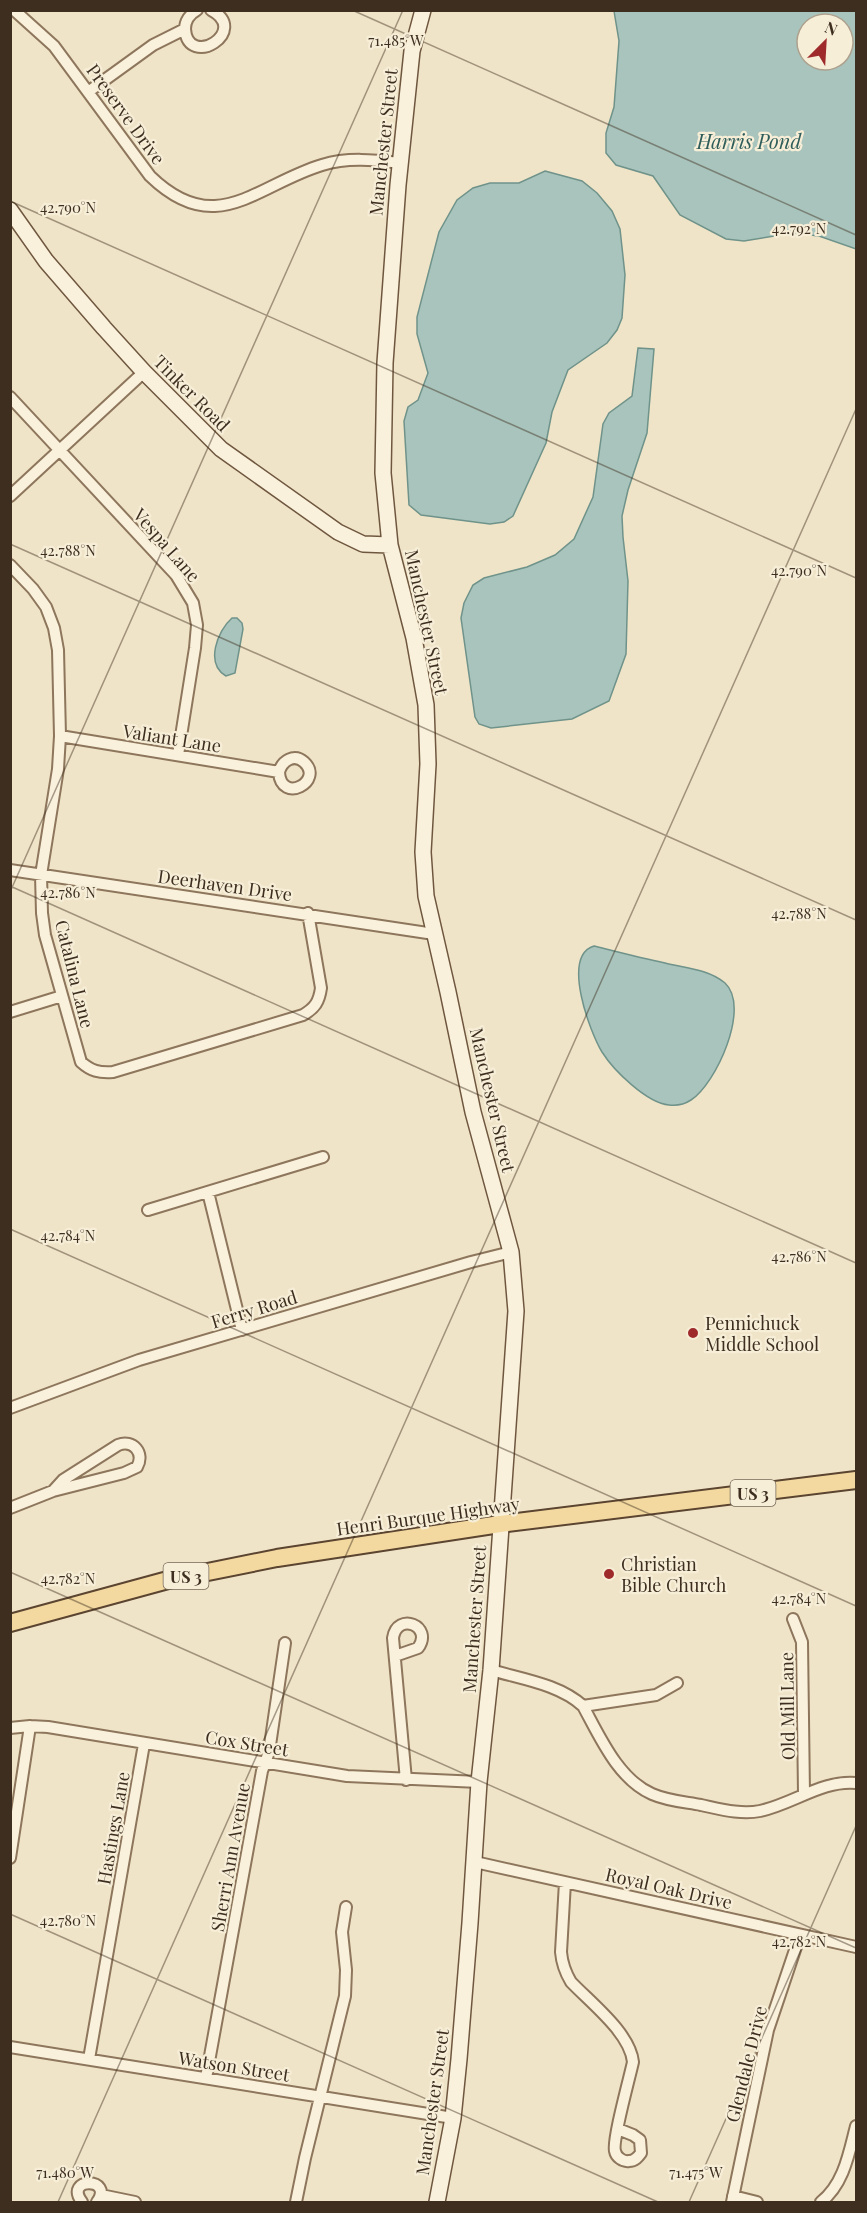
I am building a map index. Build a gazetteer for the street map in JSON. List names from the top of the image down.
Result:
{
  "streets": {
    "main road": ["US 3", "Henri Burque Highway"],
    "street": [
      "Preserve Drive",
      "Manchester Street",
      "Tinker Road",
      "Vespa Lane",
      "Valiant Lane",
      "Deerhaven Drive",
      "Catalina Lane",
      "Ferry Road",
      "Old Mill Lane",
      "Cox Street",
      "Hastings Lane",
      "Sherri Ann Avenue",
      "Royal Oak Drive",
      "Glendale Drive",
      "Watson Street"
    ]
  },
  "crossings": [
    ["Preserve Drive", "Manchester Street"],
    ["Manchester Street", "Tinker Road"],
    ["Manchester Street", "Deerhaven Drive"],
    ["Manchester Street", "Ferry Road"],
    ["Manchester Street", "Henri Burque Highway"],
    ["Manchester Street", "Cox Street"],
    ["Manchester Street", "Royal Oak Drive"],
    ["Manchester Street", "Watson Street"],
    ["Vespa Lane", "Valiant Lane"],
    ["Valiant Lane", "Catalina Lane"],
    ["Deerhaven Drive", "Catalina Lane"],
    ["Cox Street", "Hastings Lane"],
    ["Cox Street", "Sherri Ann Avenue"],
    ["Hastings Lane", "Watson Street"],
    ["Sherri Ann Avenue", "Watson Street"],
    ["Royal Oak Drive", "Glendale Drive"]
  ],
  "water": ["Harris Pond"],
  "places": ["Pennichuck Middle School", "Christian Bible Church"],
  "north": "top right",
  "coordinates": [
    "71.485°W",
    "42.790°N",
    "42.792°N",
    "42.788°N",
    "42.786°N",
    "42.784°N",
    "42.782°N",
    "42.780°N",
    "71.480°W",
    "71.475°W"
  ]
}
